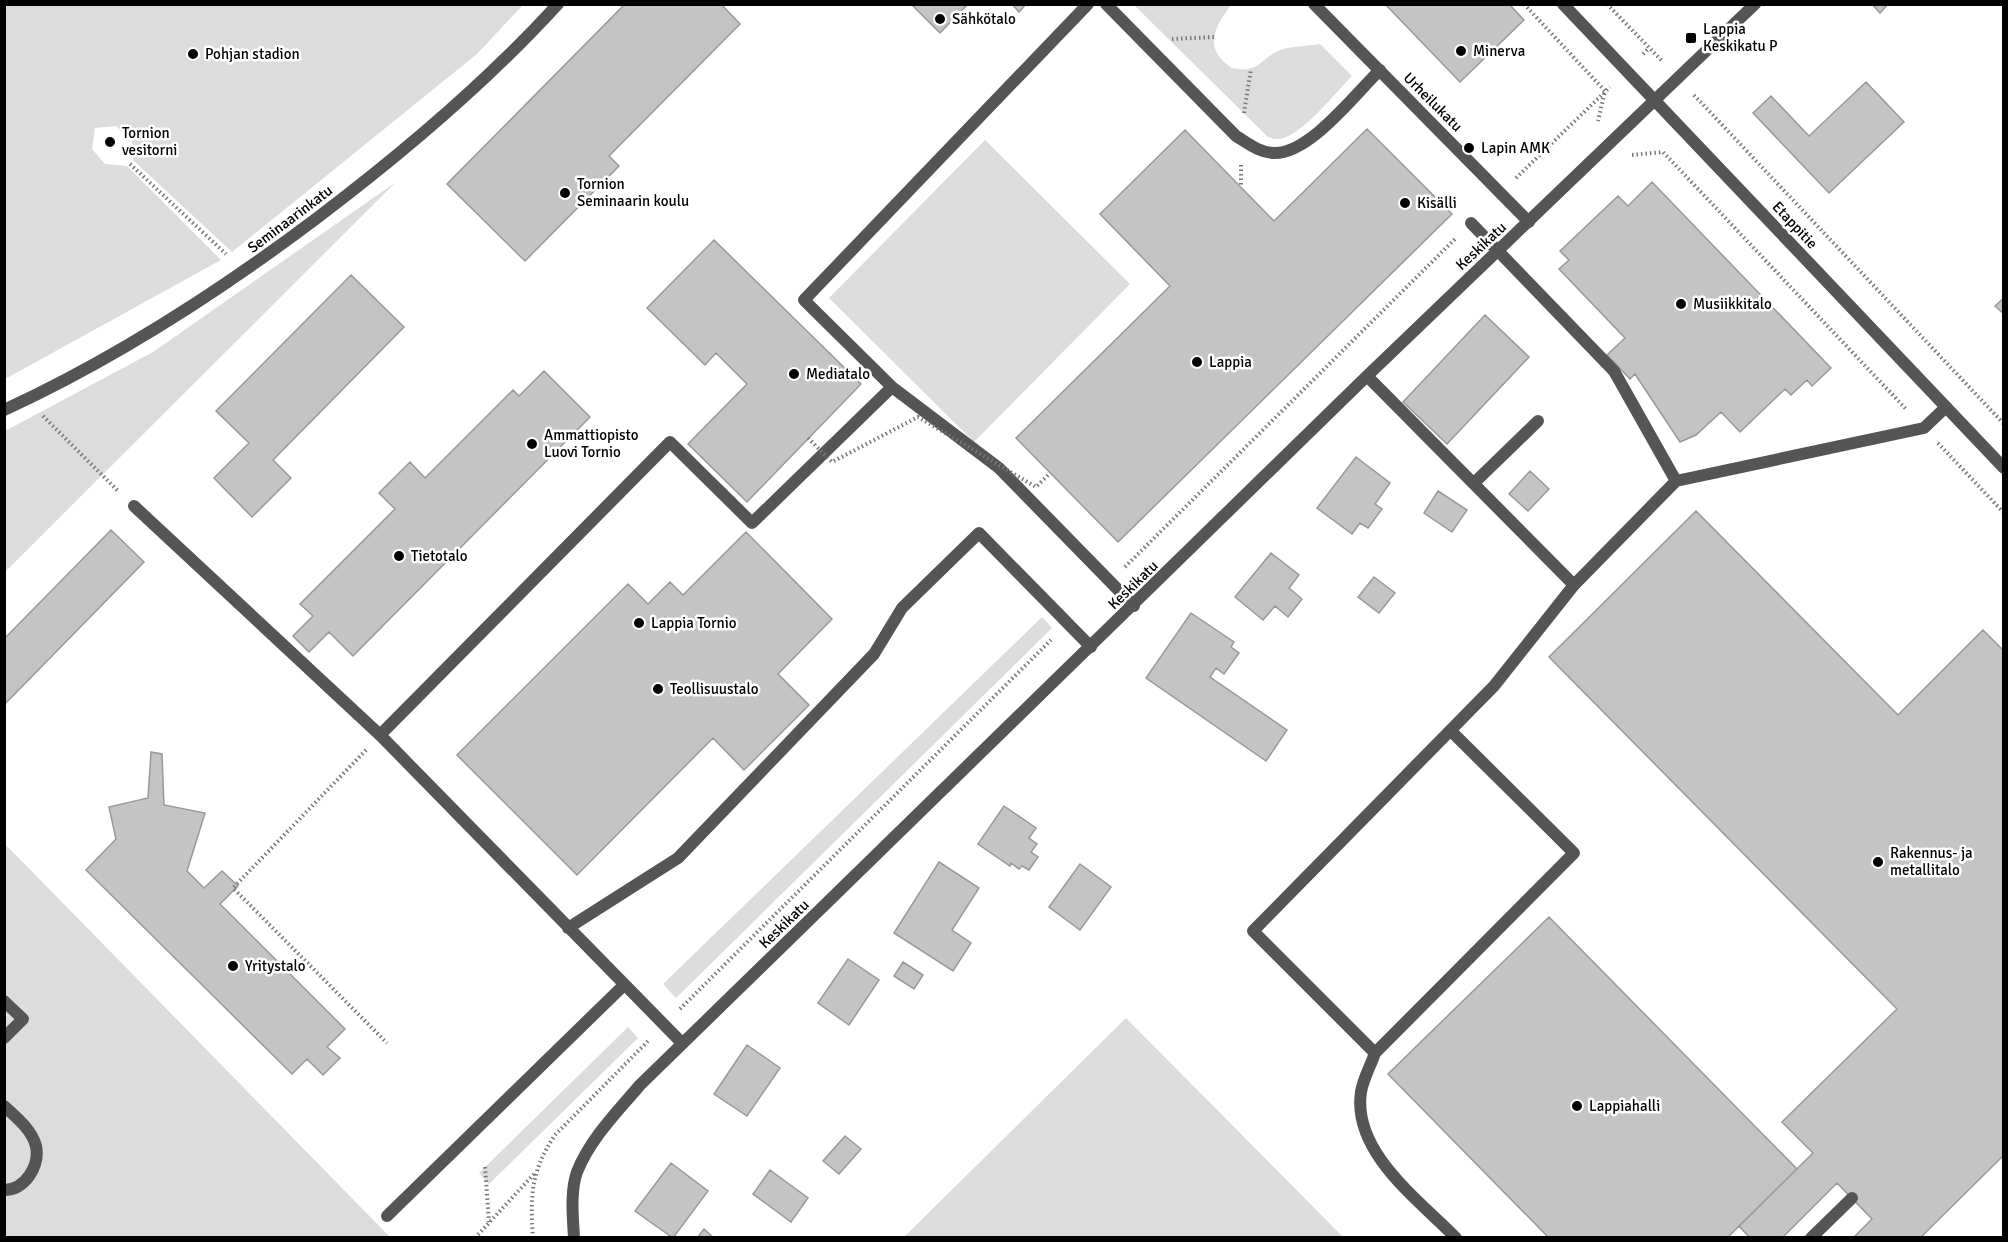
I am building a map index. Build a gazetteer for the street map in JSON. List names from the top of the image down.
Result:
{
  "streets": {
    "street": [
      "Urheilukatu",
      "Seminaarinkatu",
      "Etappitie",
      "Keskikatu"
    ]
  },
  "crossings": [
    ["Urheilukatu", "Keskikatu"],
    ["Etappitie", "Keskikatu"]
  ],
  "places": {
    "other": [
      "Sähkötalo",
      "Minerva",
      "Pohjan stadion",
      "Tornion vesitorni",
      "Lapin AMK",
      "Tornion Seminaarin koulu",
      "Kisälli",
      "Musiikkitalo",
      "Lappia",
      "Mediatalo",
      "Ammattiopisto Luovi Tornio",
      "Tietotalo",
      "Lappia Tornio",
      "Teollisuustalo",
      "Rakennus- ja metallitalo",
      "Yritystalo",
      "Lappiahalli"
    ],
    "transit": ["Lappia Keskikatu P"]
  }
}
